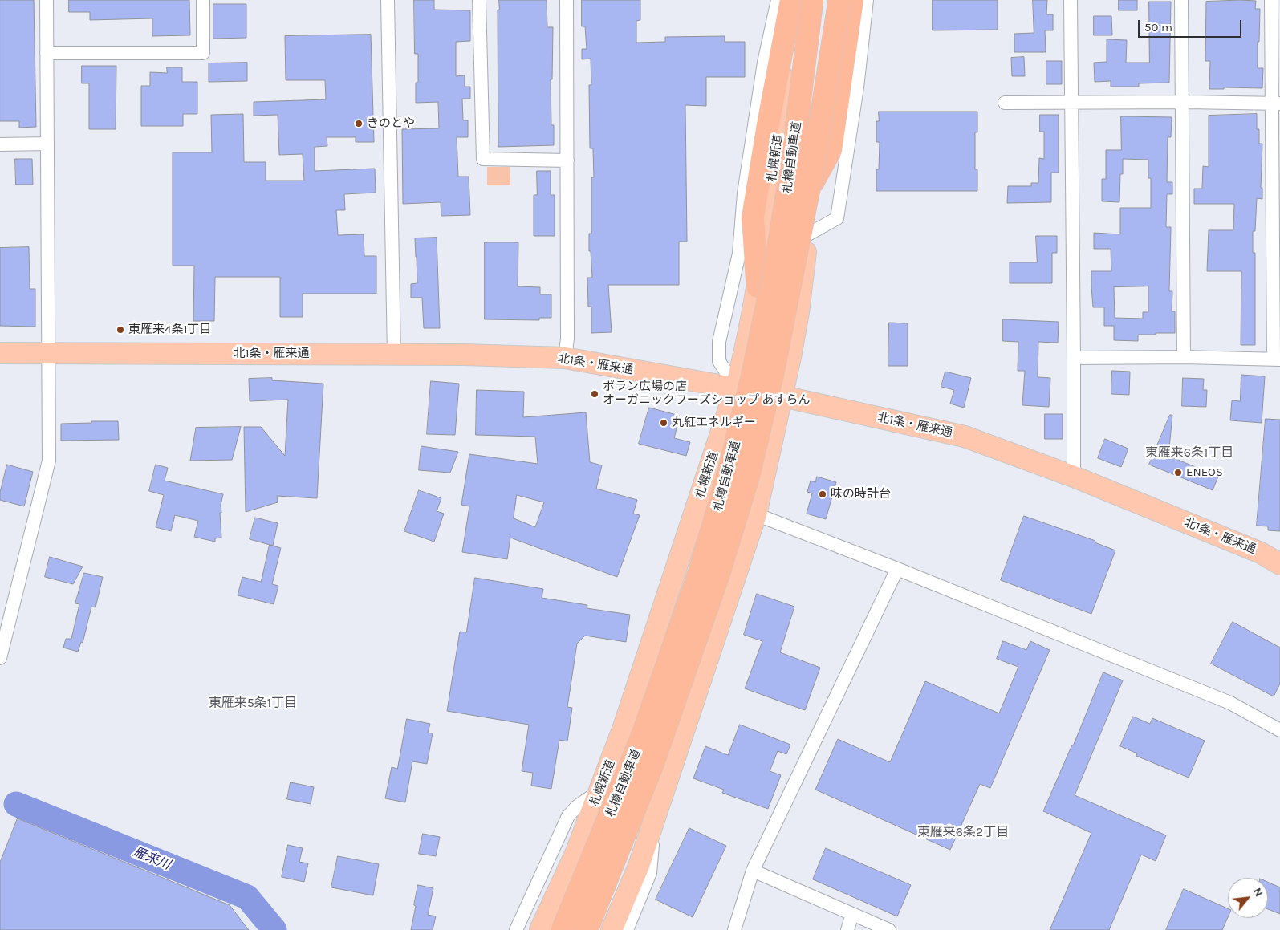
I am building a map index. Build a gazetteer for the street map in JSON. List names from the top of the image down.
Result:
{
  "streets": {
    "highway": ["札樽自動車道", "札幌新道", "北1条・雁来通"]
  },
  "crossings": [
    ["札幌新道", "北1条・雁来通"]
  ],
  "districts": ["東雁来6条1丁目", "東雁来5条1丁目", "東雁来6条2丁目"],
  "water": ["雁来川"],
  "places": [
    "きのとや",
    "東雁来4条1丁目",
    "ポラン広場の店 オーガニックフーズショップ あすらん",
    "丸紅エネルギー",
    "ENEOS",
    "味の時計台"
  ],
  "scale_bar": "50 m",
  "north": "top right"
}
